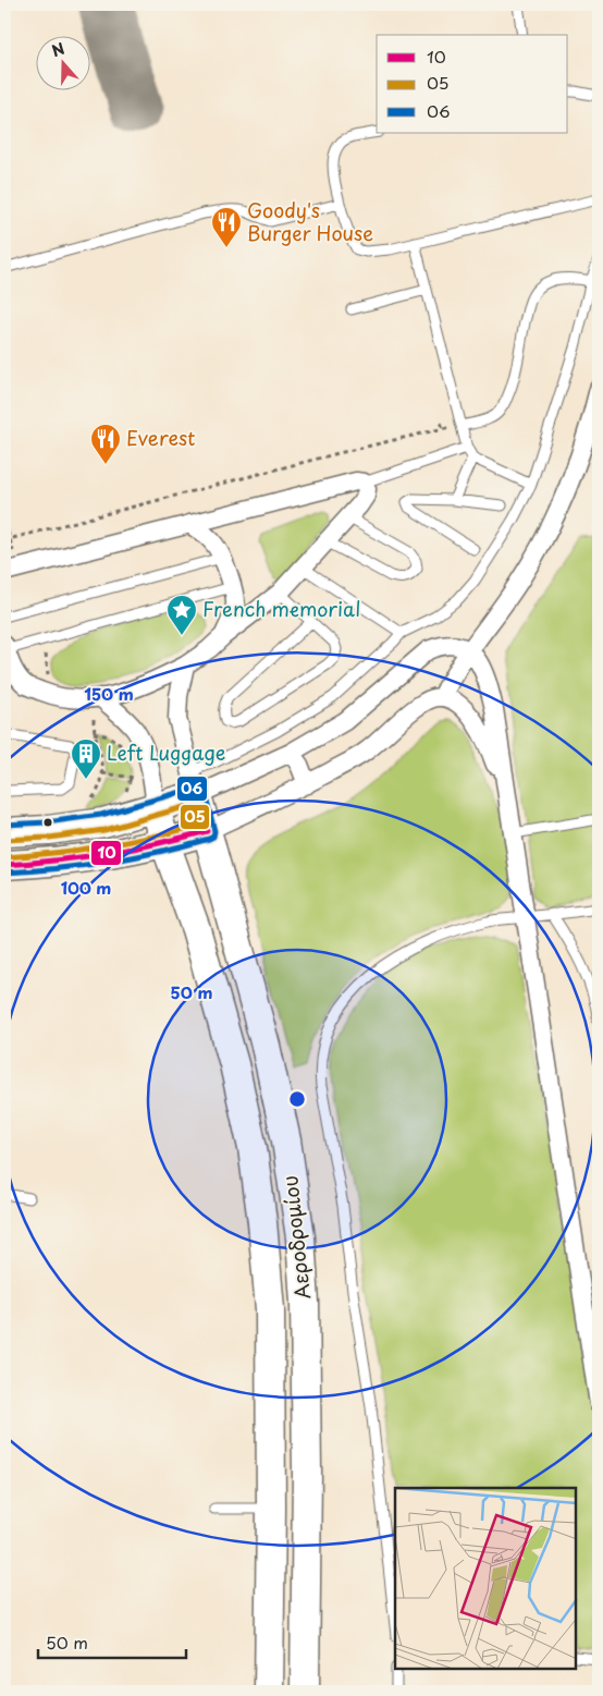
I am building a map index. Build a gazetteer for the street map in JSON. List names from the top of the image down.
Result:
{
  "streets": {
    "main road": ["Αεροδρομίου"]
  },
  "places": {
    "restaurant": ["Goody's Burger House", "Everest"],
    "place": ["French memorial"],
    "building": ["Left Luggage"]
  },
  "lines": ["transit line 06", "transit line 05", "transit line 10"],
  "legend": ["10", "05", "06"],
  "scale_bar": "50 m",
  "north": "top",
  "rings": ["150 m", "100 m", "50 m"]
}
